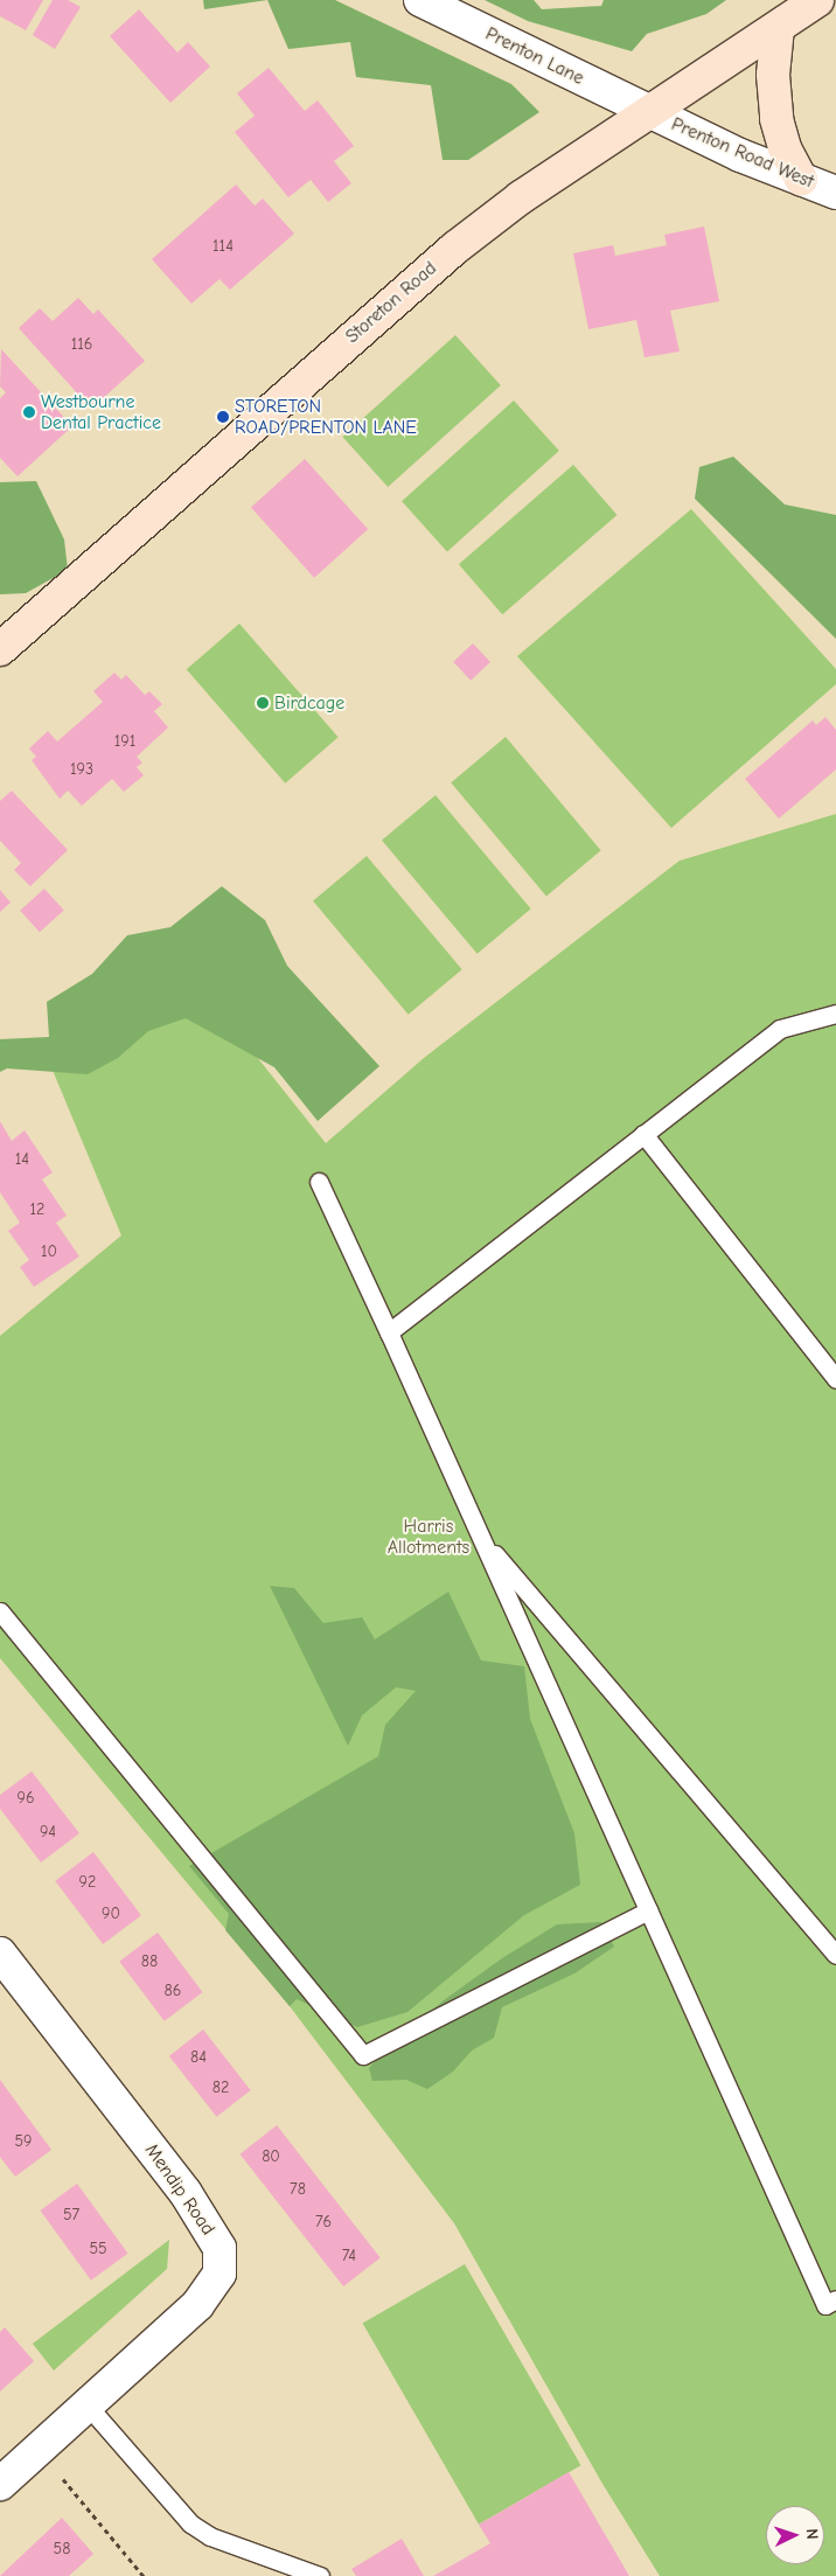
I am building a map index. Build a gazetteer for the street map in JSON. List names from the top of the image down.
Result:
{
  "streets": {
    "main road": ["Storeton Road"],
    "street": ["Prenton Lane", "Prenton Road West", "Mendip Road"]
  },
  "crossings": [
    ["Prenton Lane", "Prenton Road West"],
    ["Prenton Lane", "Storeton Road"],
    ["Prenton Road West", "Storeton Road"]
  ],
  "parks": ["Harris Allotments"],
  "places": ["Westbourne Dental Practice", "STORETON ROAD/PRENTON LANE", "Birdcage"],
  "house_numbers": [
    "114",
    "116",
    "191",
    "193",
    "14",
    "12",
    "10",
    "96",
    "94",
    "92",
    "90",
    "88",
    "86",
    "84",
    "82",
    "59",
    "80",
    "78",
    "57",
    "76",
    "55",
    "74",
    "58"
  ],
  "north": "right"
}
